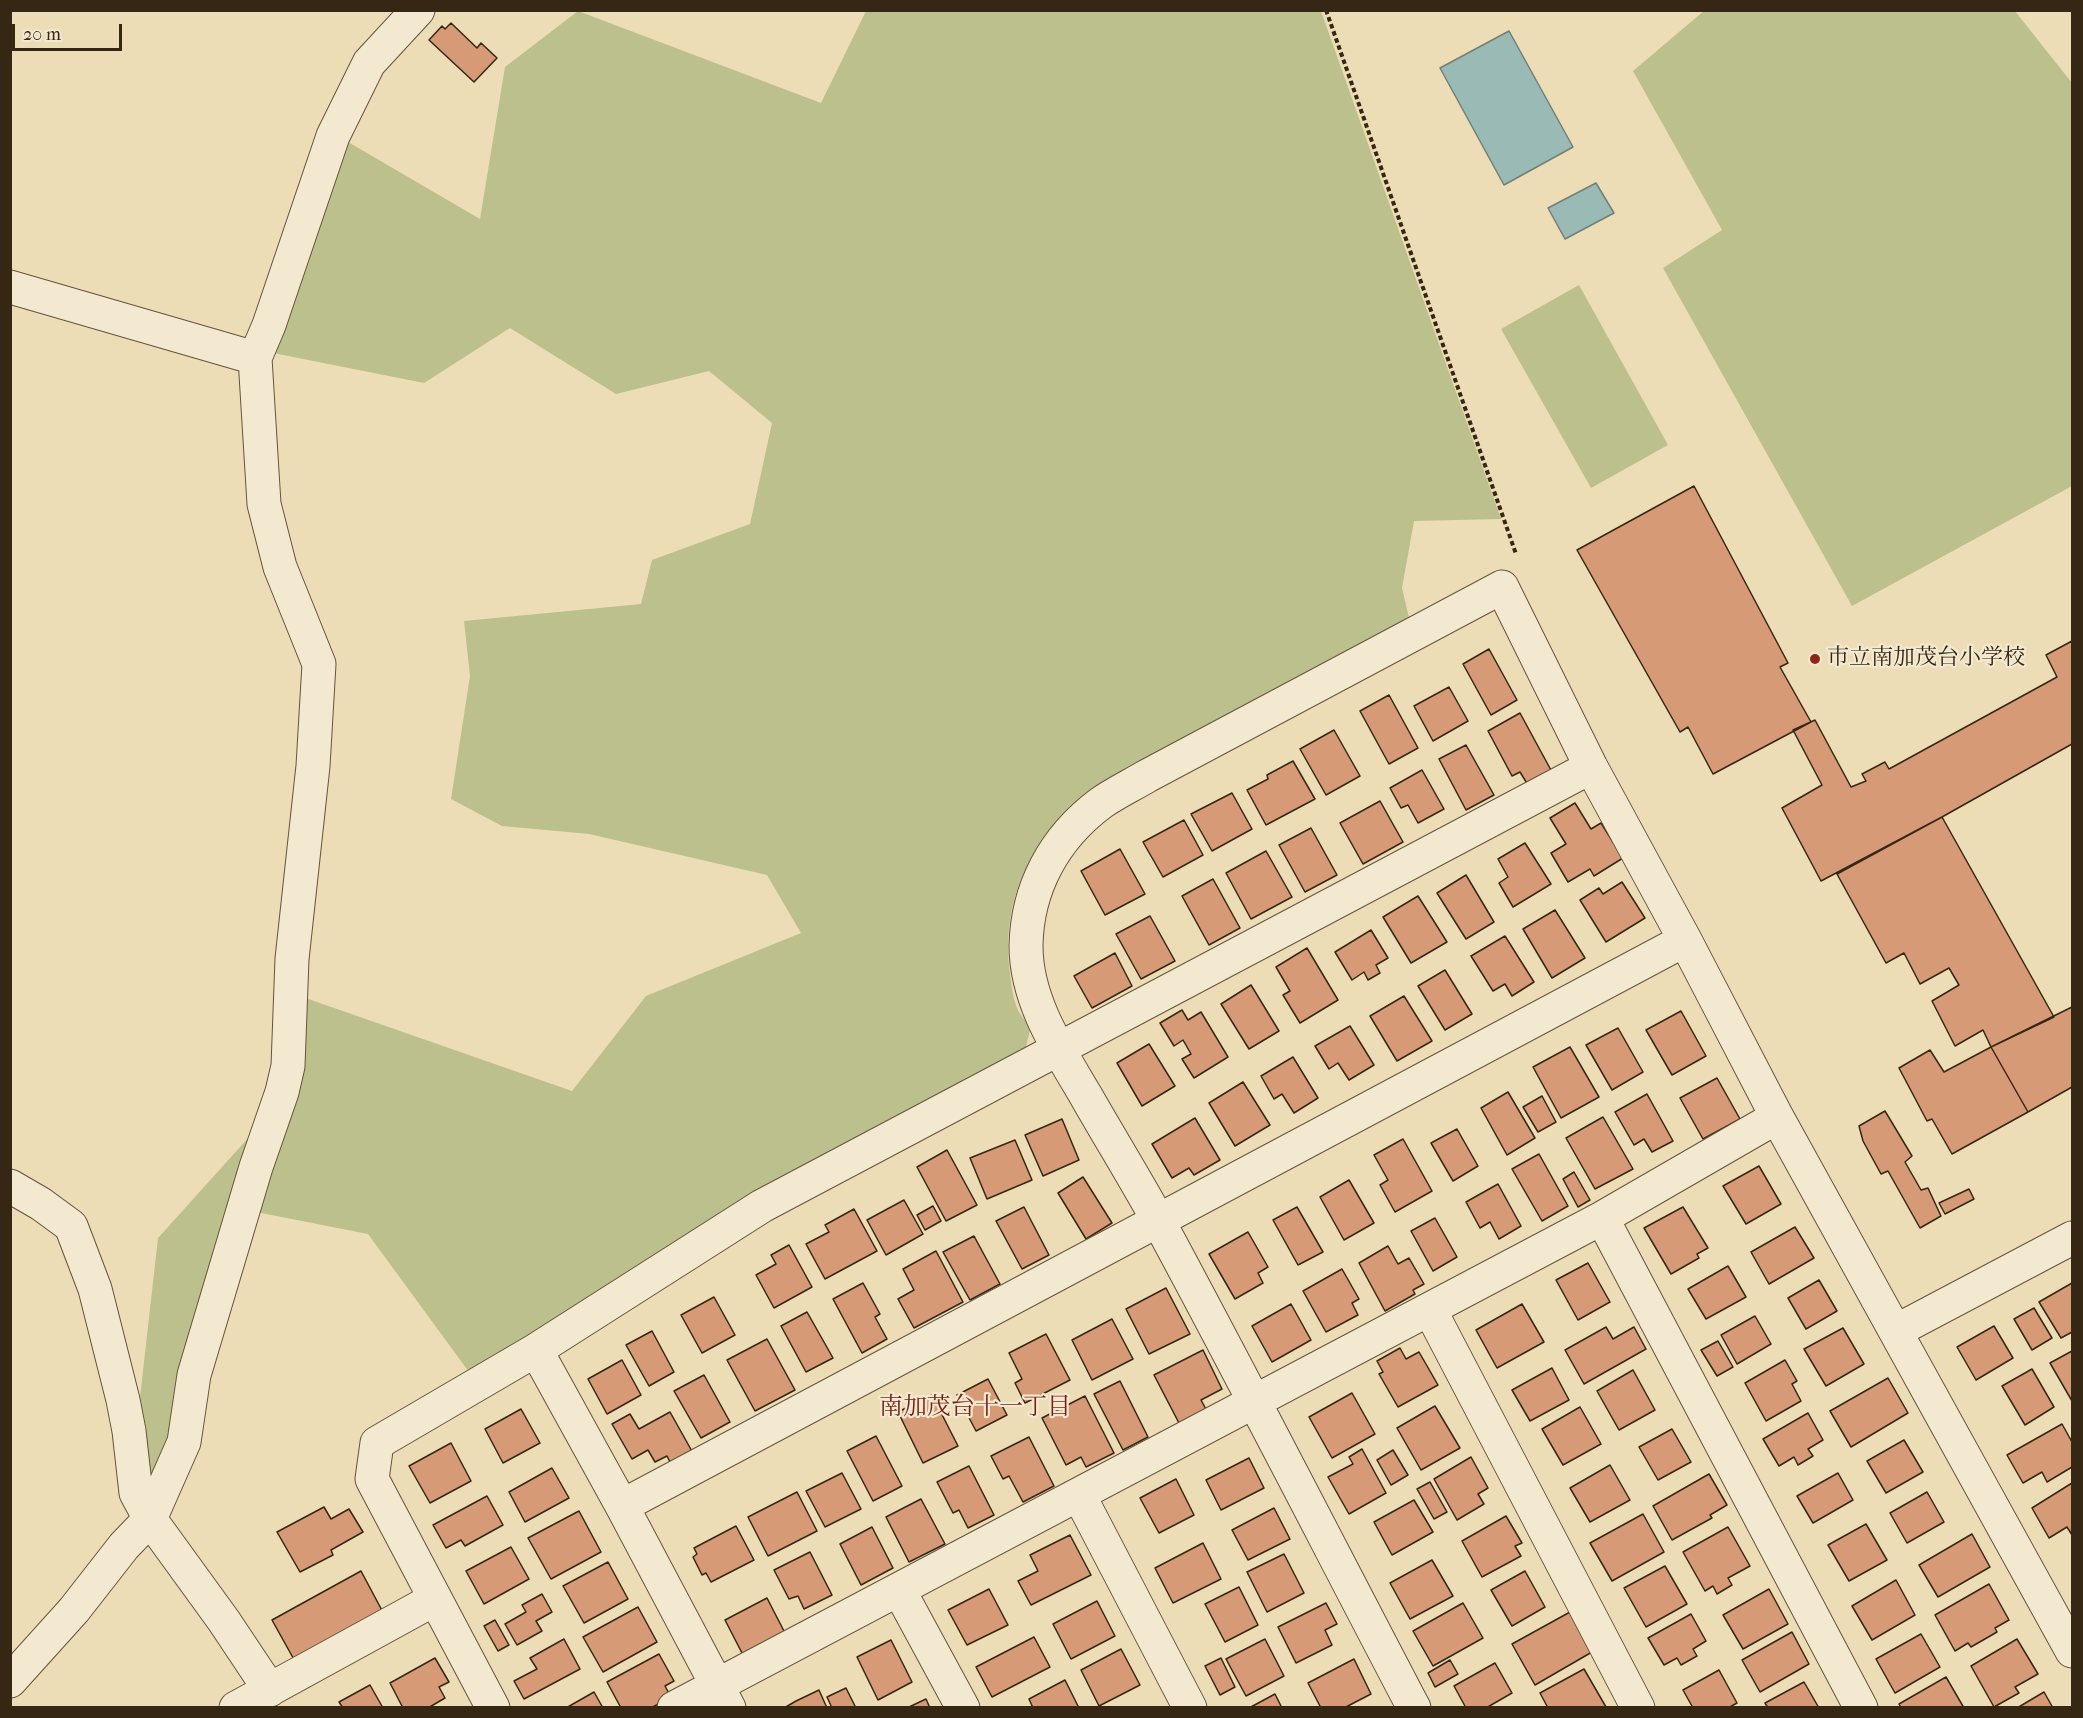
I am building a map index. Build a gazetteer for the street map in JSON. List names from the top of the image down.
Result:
{
  "districts": ["南加茂台十一丁目"],
  "places": ["市立南加茂台小学校"],
  "scale_bar": "20 m"
}
